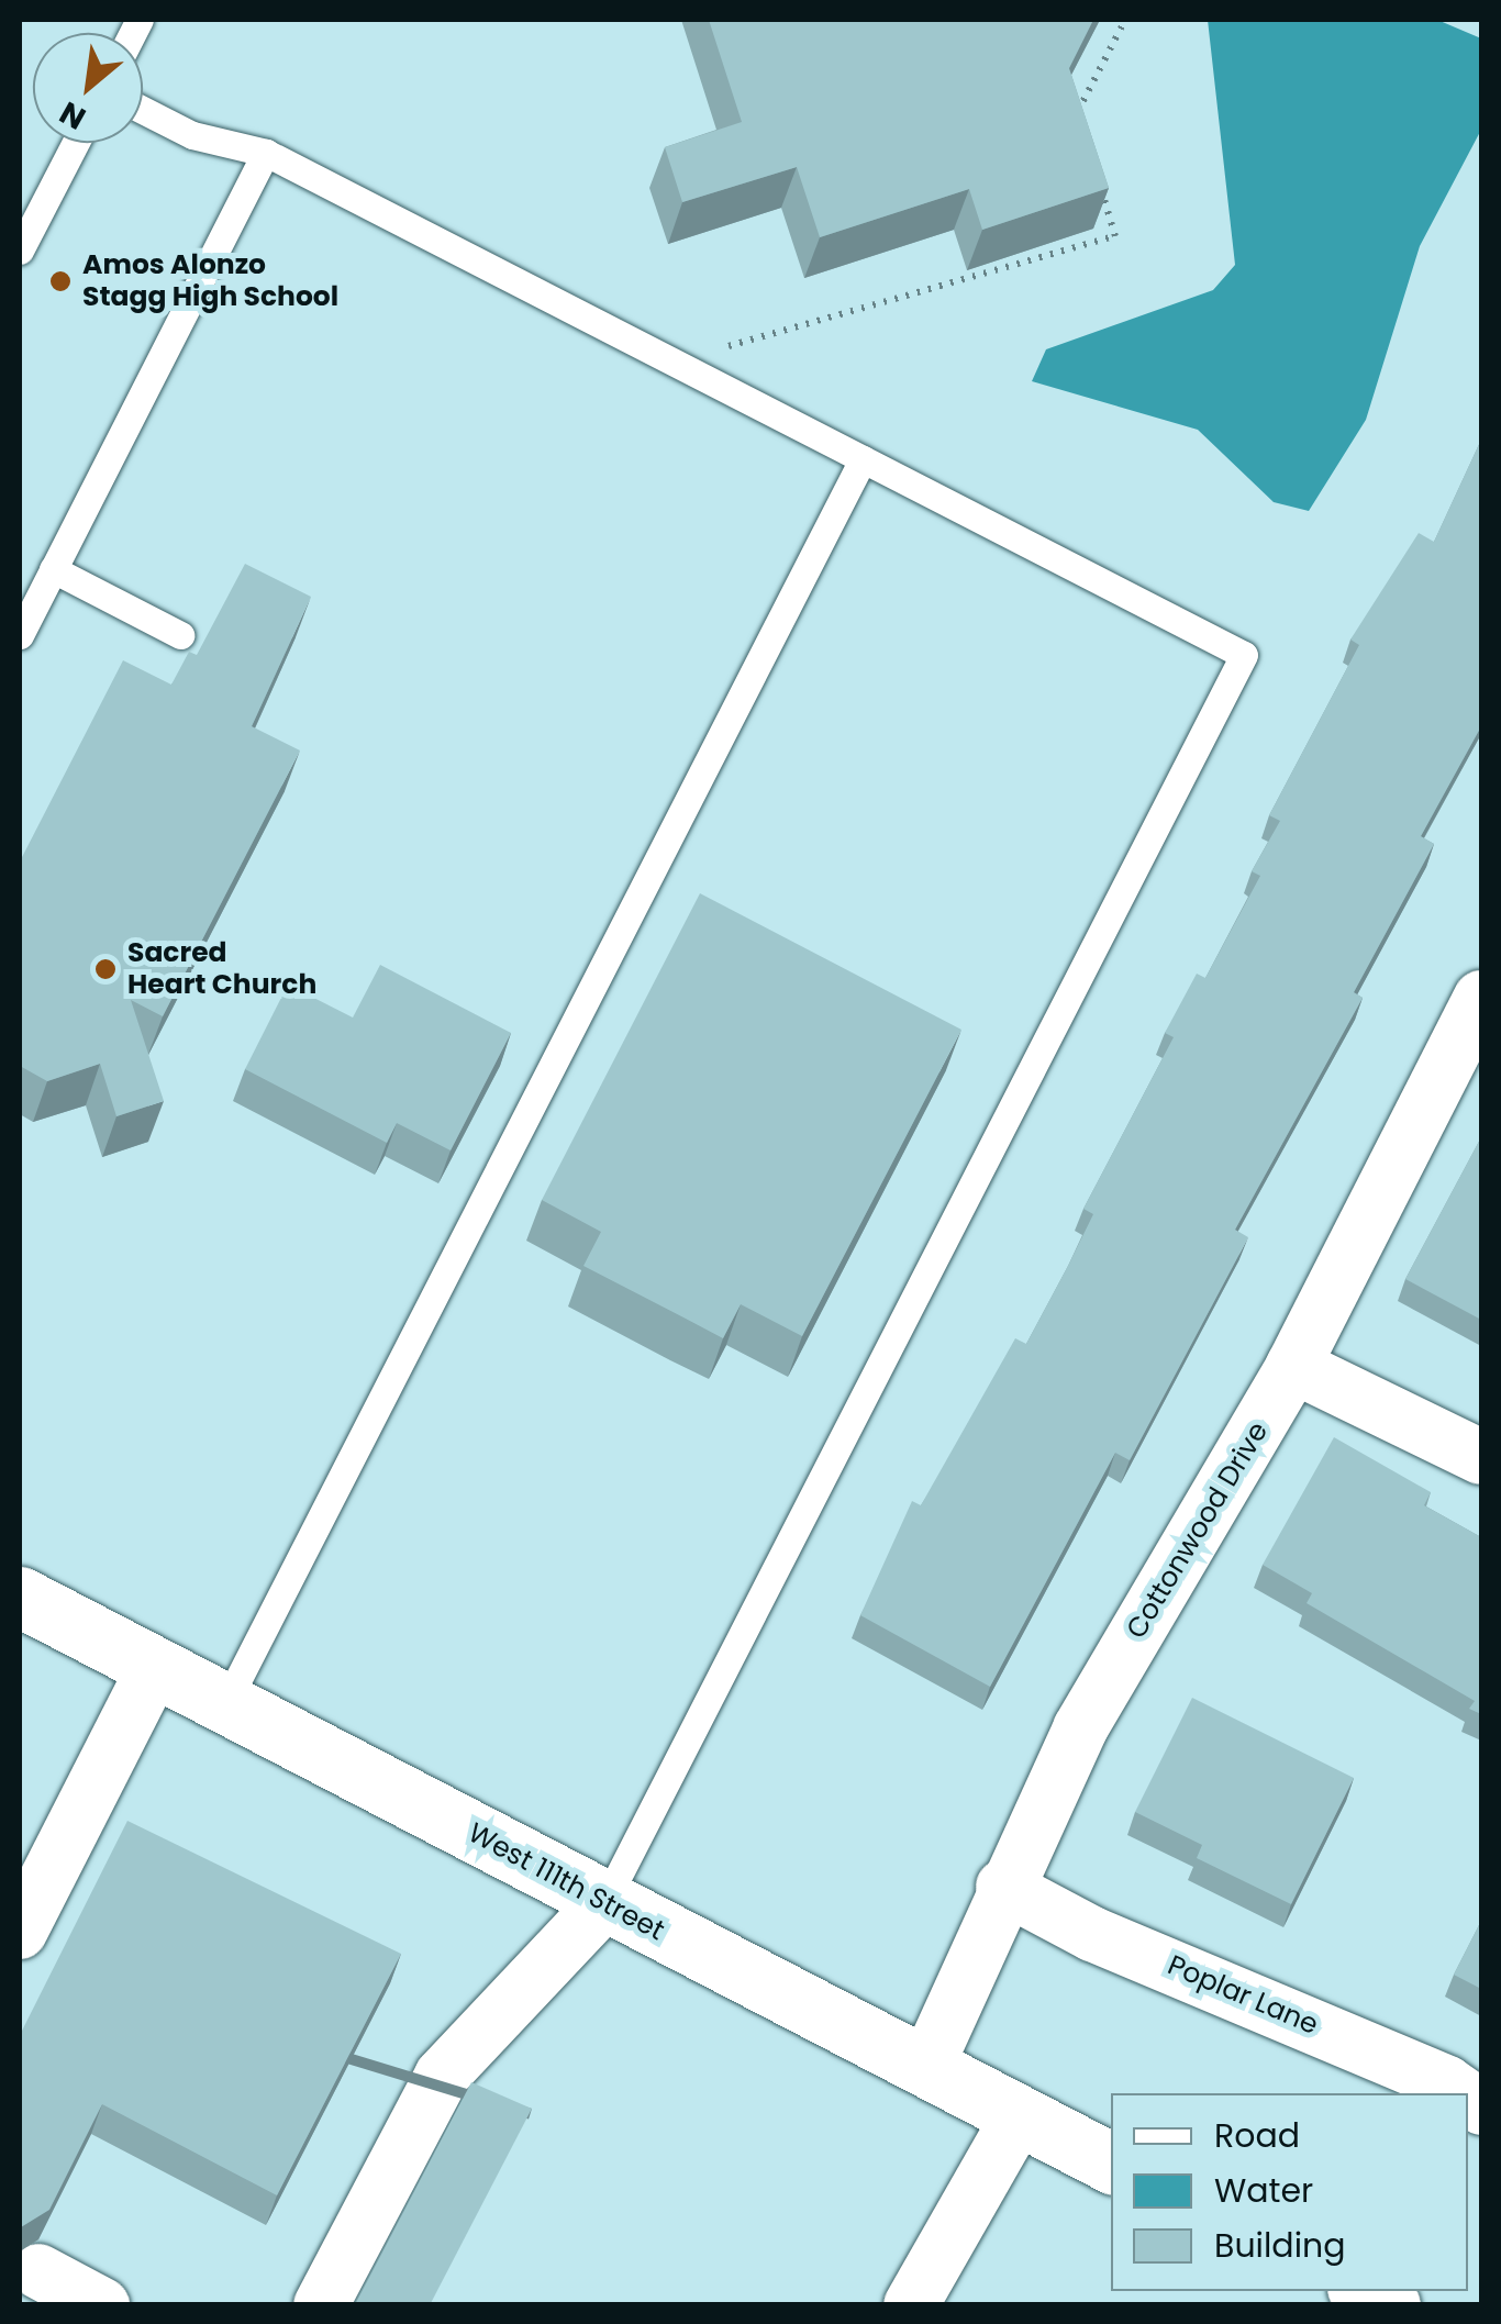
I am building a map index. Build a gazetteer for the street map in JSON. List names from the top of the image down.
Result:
{
  "streets": {
    "main road": ["West 111th Street"],
    "street": ["Cottonwood Drive", "Poplar Lane"]
  },
  "crossings": [
    ["Cottonwood Drive", "West 111th Street"],
    ["Cottonwood Drive", "Poplar Lane"]
  ],
  "places": ["Amos Alonzo Stagg High School", "Sacred Heart Church"],
  "legend": ["Road", "Water", "Building"],
  "north": "bottom left"
}
